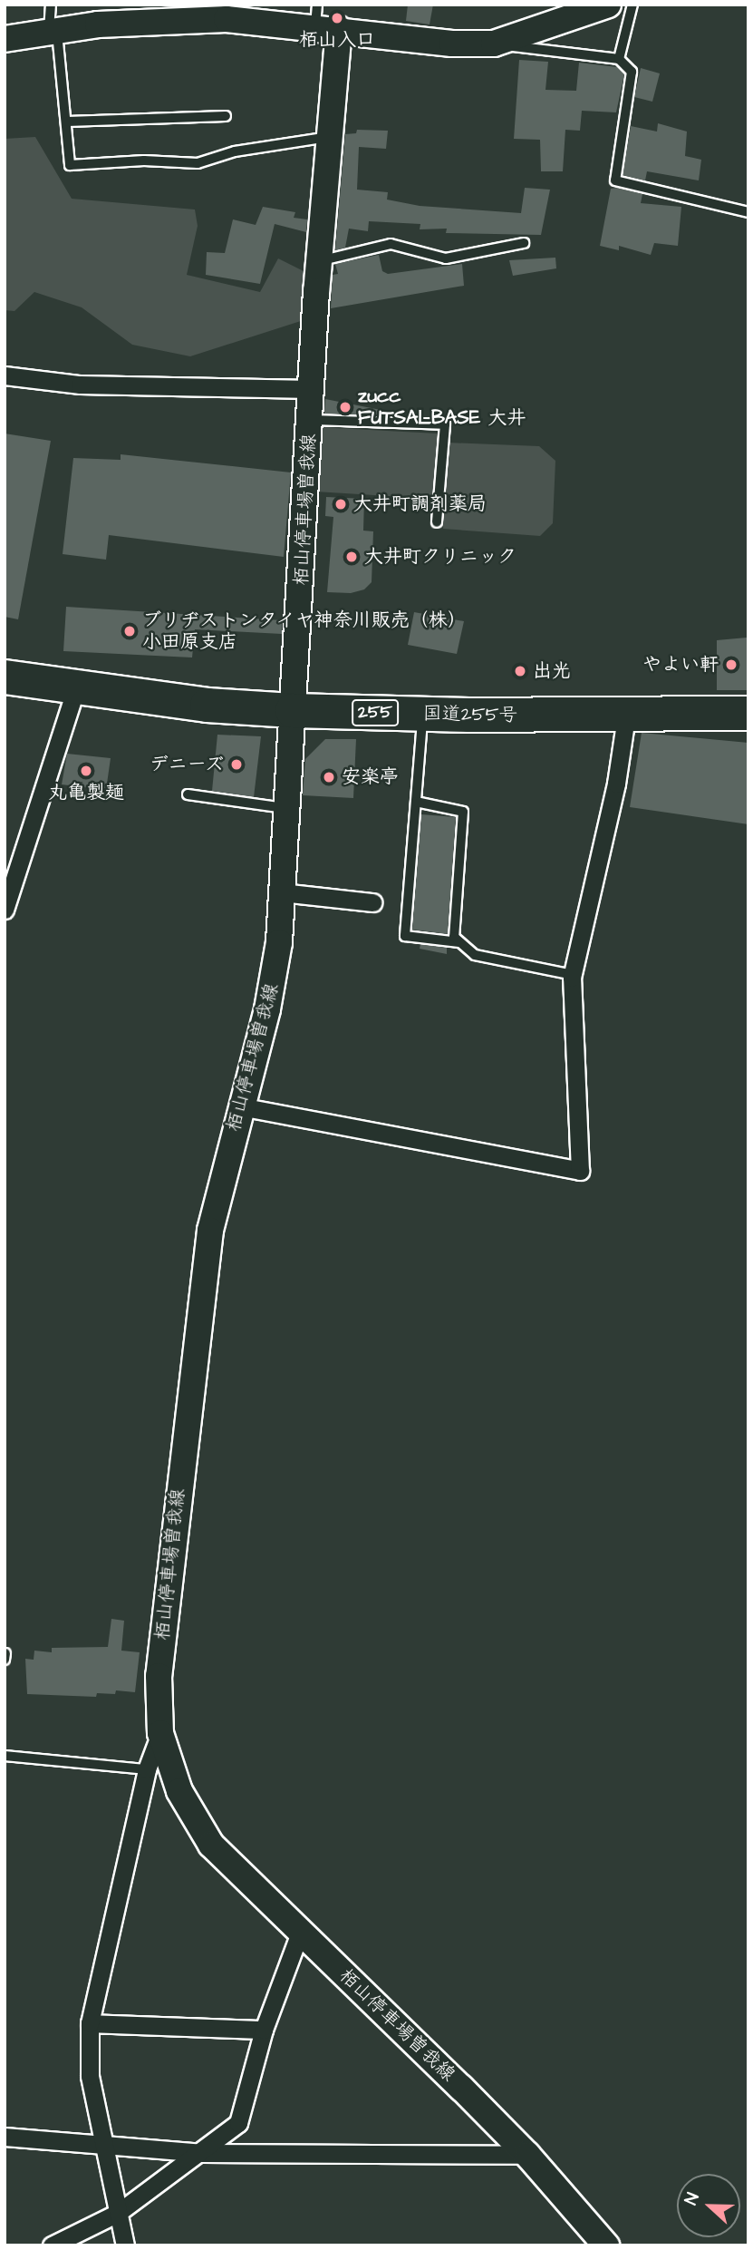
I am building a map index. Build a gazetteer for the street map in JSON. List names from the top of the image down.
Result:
{
  "streets": {
    "highway": ["255", "国道255号"],
    "main road": ["栢山停車場曽我線"]
  },
  "crossings": [
    ["栢山停車場曽我線", "国道255号"]
  ],
  "places": [
    "栢山入口",
    "zucc FUTSALBASE 大井",
    "大井町調剤薬局",
    "大井町クリニック",
    "ブリヂストンタイヤ神奈川販売（株） 小田原支店",
    "やよい軒",
    "出光",
    "デニーズ",
    "丸亀製麺",
    "安楽亭"
  ],
  "north": "left"
}
